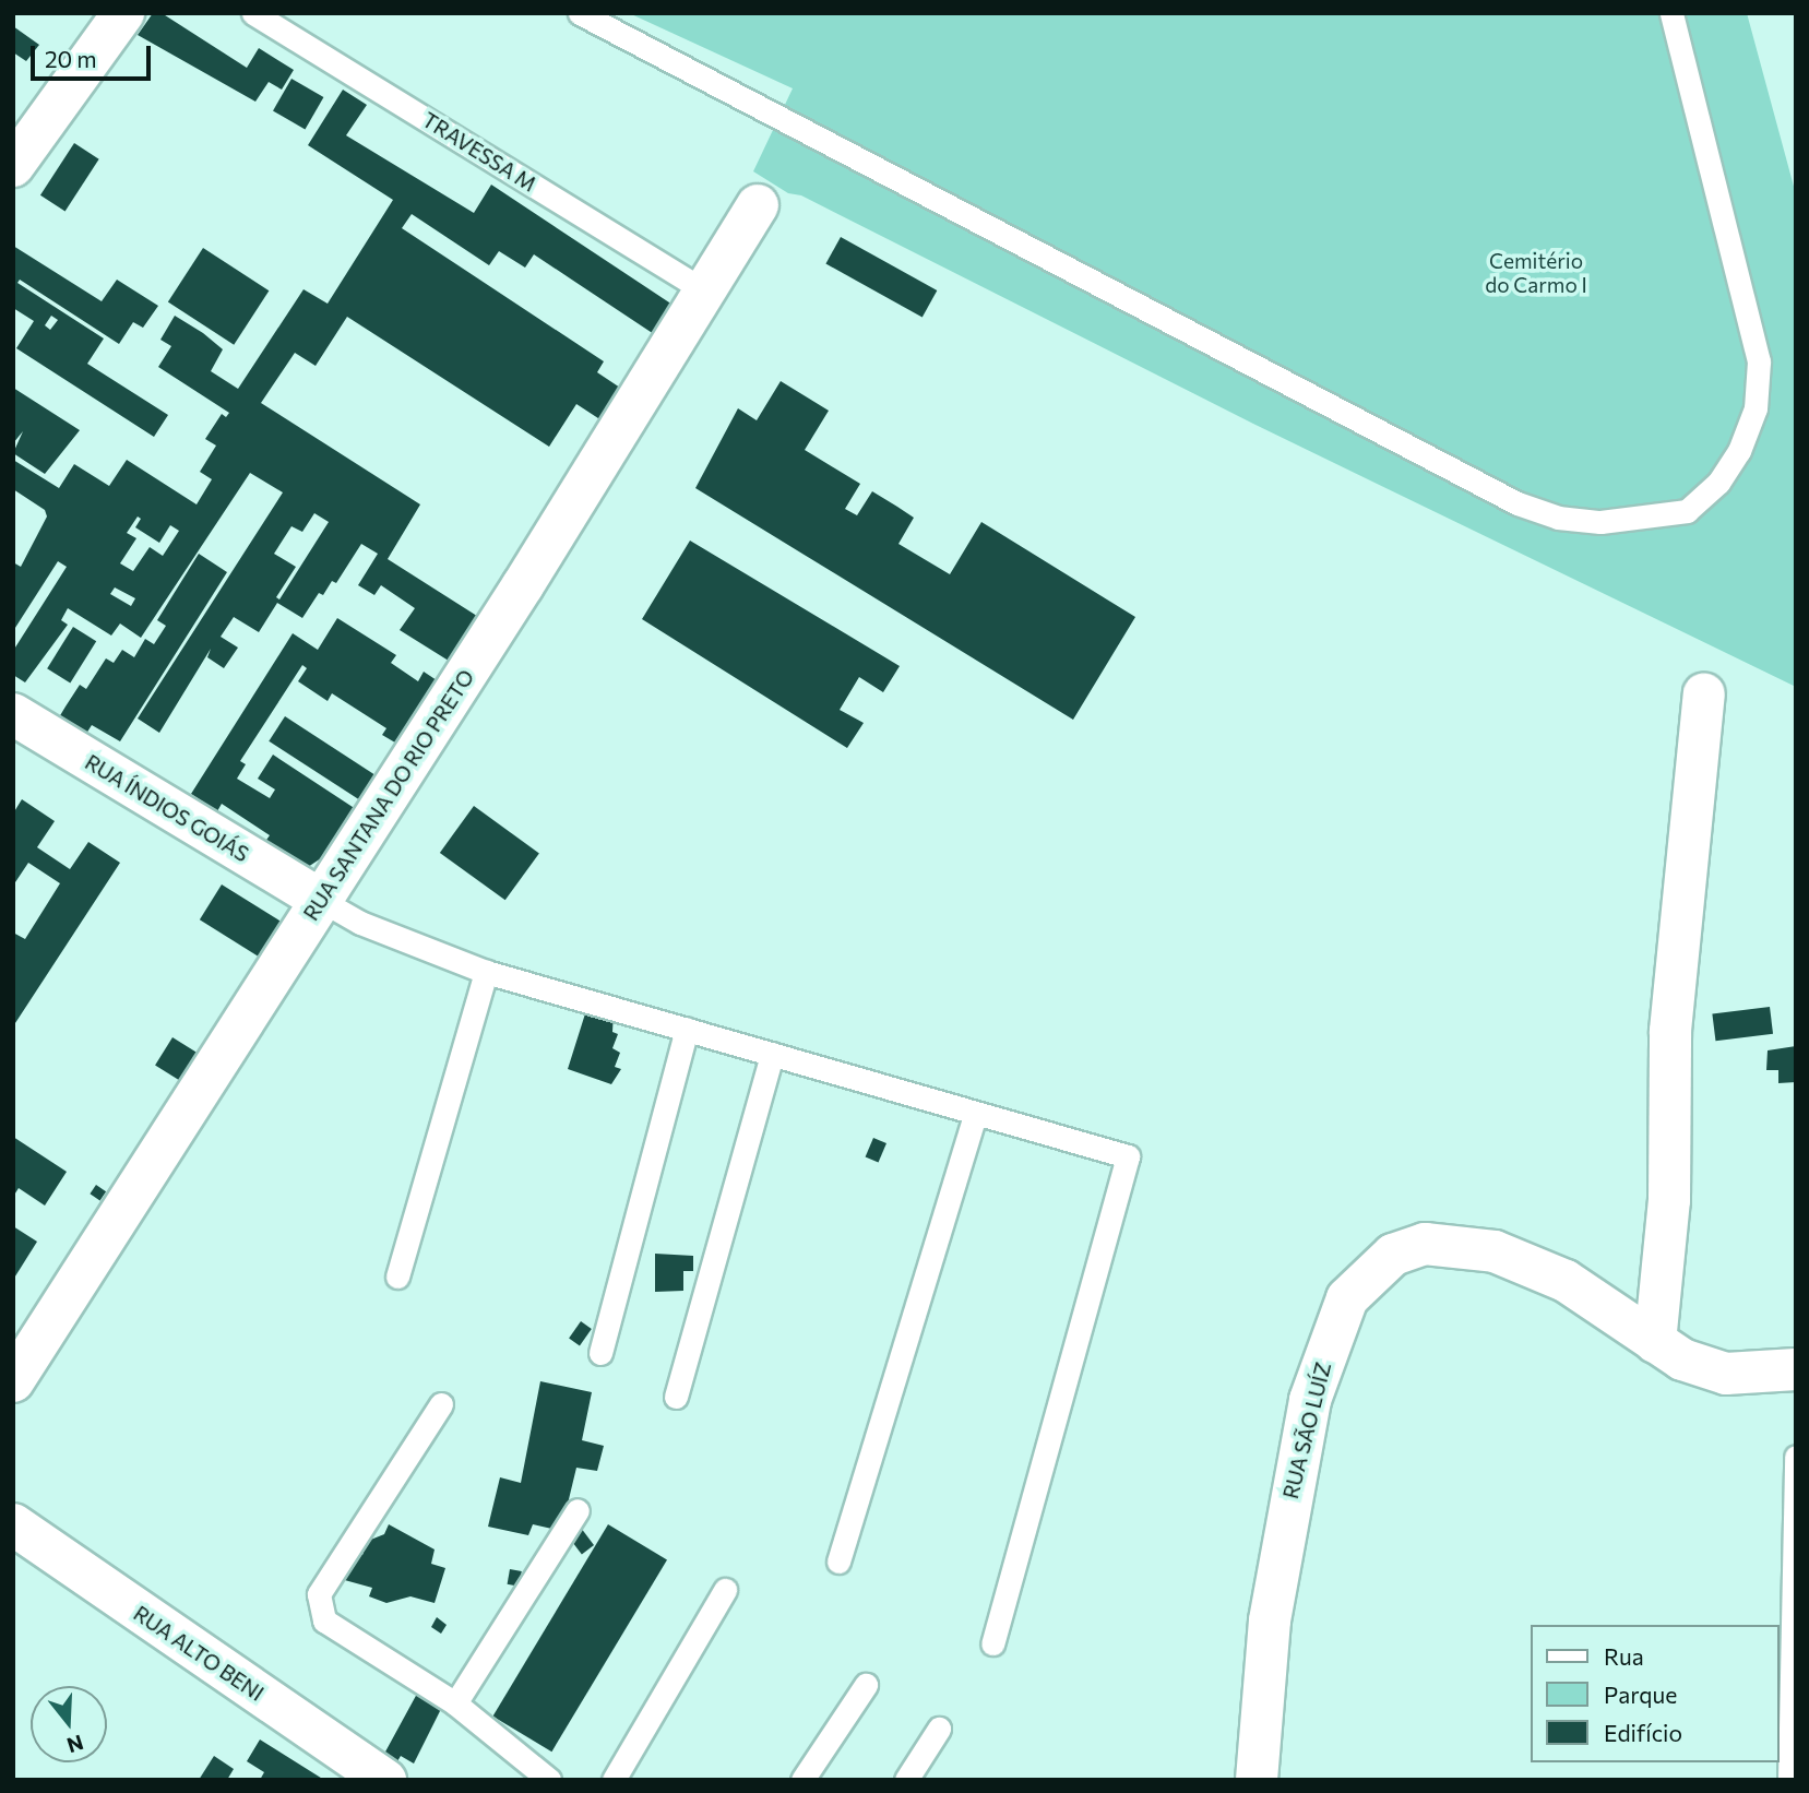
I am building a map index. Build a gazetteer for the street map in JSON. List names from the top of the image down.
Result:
{
  "streets": {
    "street": [
      "RUA SANTANA DO RIO PRETO",
      "RUA ÍNDIOS GOIÁS",
      "RUA SÃO LUÍZ",
      "RUA ALTO BENI"
    ],
    "lane": ["TRAVESSA M"]
  },
  "crossings": [
    ["TRAVESSA M", "RUA SANTANA DO RIO PRETO"],
    ["RUA SANTANA DO RIO PRETO", "RUA ÍNDIOS GOIÁS"]
  ],
  "parks": ["Cemitério do Carmo I"],
  "legend": ["Rua", "Parque", "Edifício"],
  "scale_bar": "20 m",
  "north": "bottom"
}
